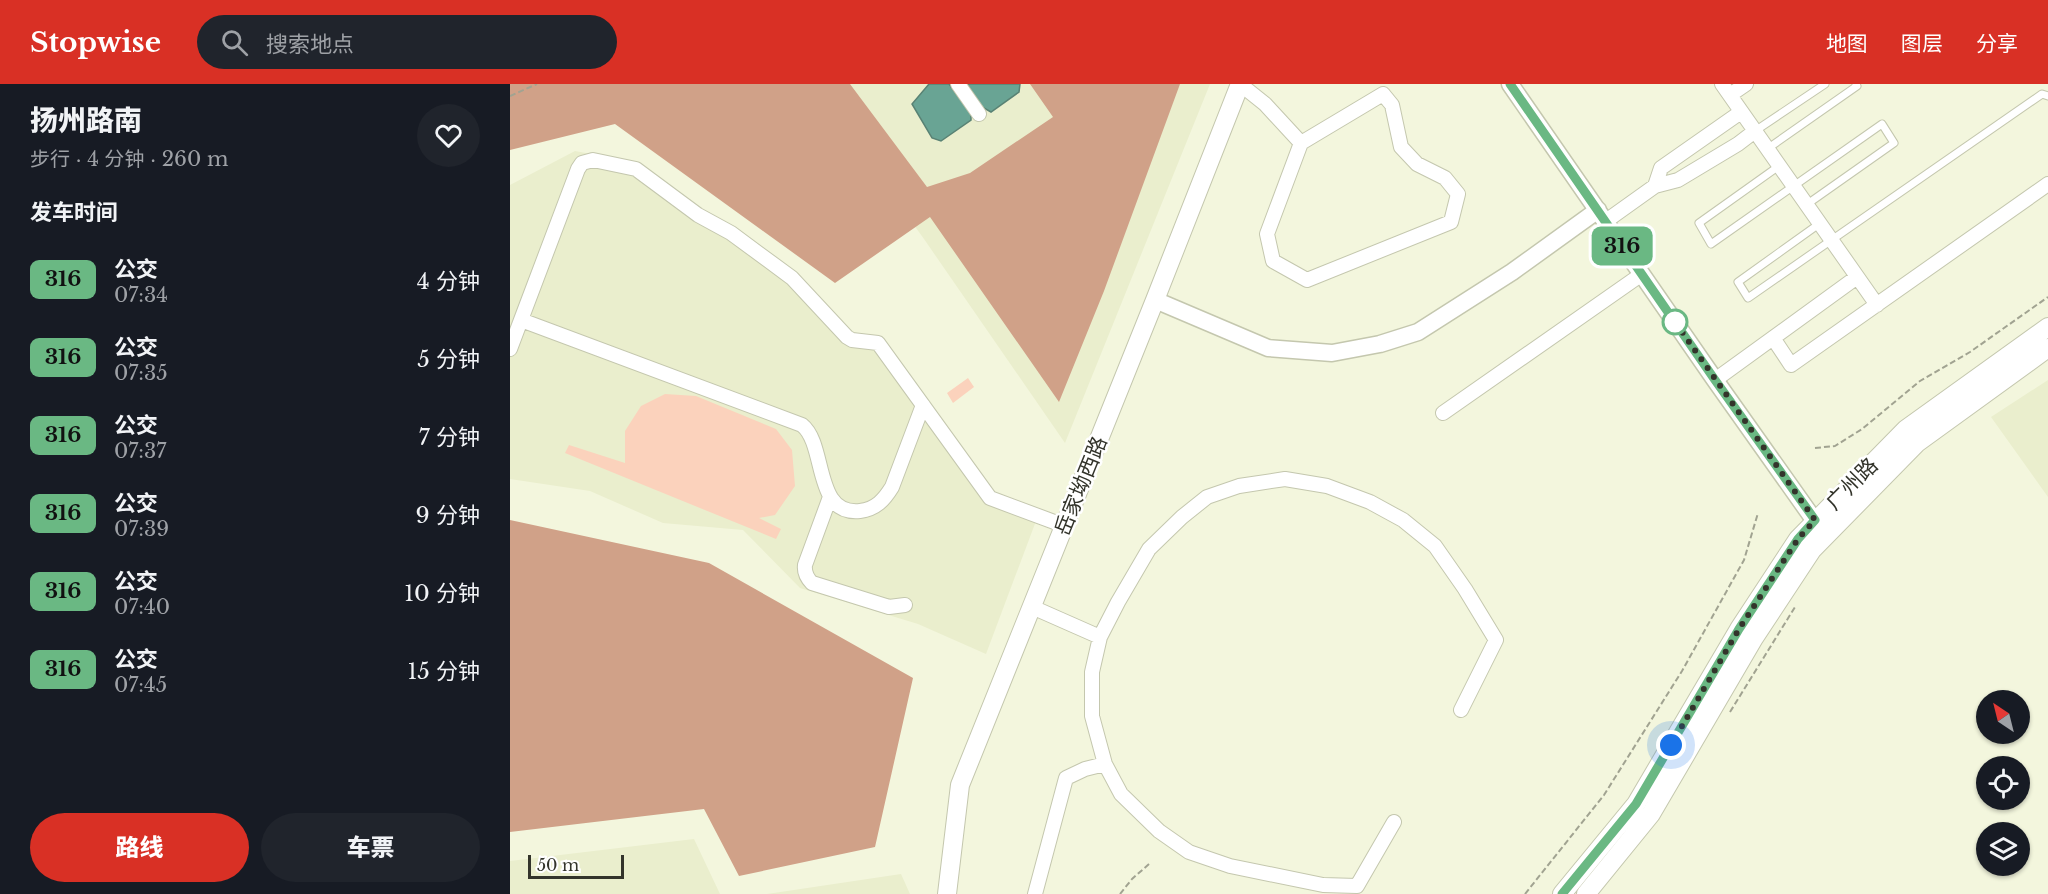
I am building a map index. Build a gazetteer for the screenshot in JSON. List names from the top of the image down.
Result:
{
  "streets": {
    "main road": ["广州路", "岳家坳西路"]
  },
  "lines": ["bus line 316"],
  "scale_bar": "50 m",
  "north": "top left",
  "page": {
    "header": "Stopwise",
    "search": "搜索地点",
    "nav": ["地图", "图层", "分享"],
    "heading": [
      ["扬州路南", "步行 · 4 分钟 · 260 m"],
      "发车时间"
    ],
    "on_map": "316",
    "list": [
      {
        "mark": "316",
        "name": "公交",
        "note": "07:34",
        "value": "4 分钟"
      },
      {
        "mark": "316",
        "name": "公交",
        "note": "07:35",
        "value": "5 分钟"
      },
      {
        "mark": "316",
        "name": "公交",
        "note": "07:37",
        "value": "7 分钟"
      },
      {
        "mark": "316",
        "name": "公交",
        "note": "07:39",
        "value": "9 分钟"
      },
      {
        "mark": "316",
        "name": "公交",
        "note": "07:40",
        "value": "10 分钟"
      },
      {
        "mark": "316",
        "name": "公交",
        "note": "07:45",
        "value": "15 分钟"
      }
    ],
    "buttons": ["路线", "车票"],
    "scale": "50 m"
  }
}
